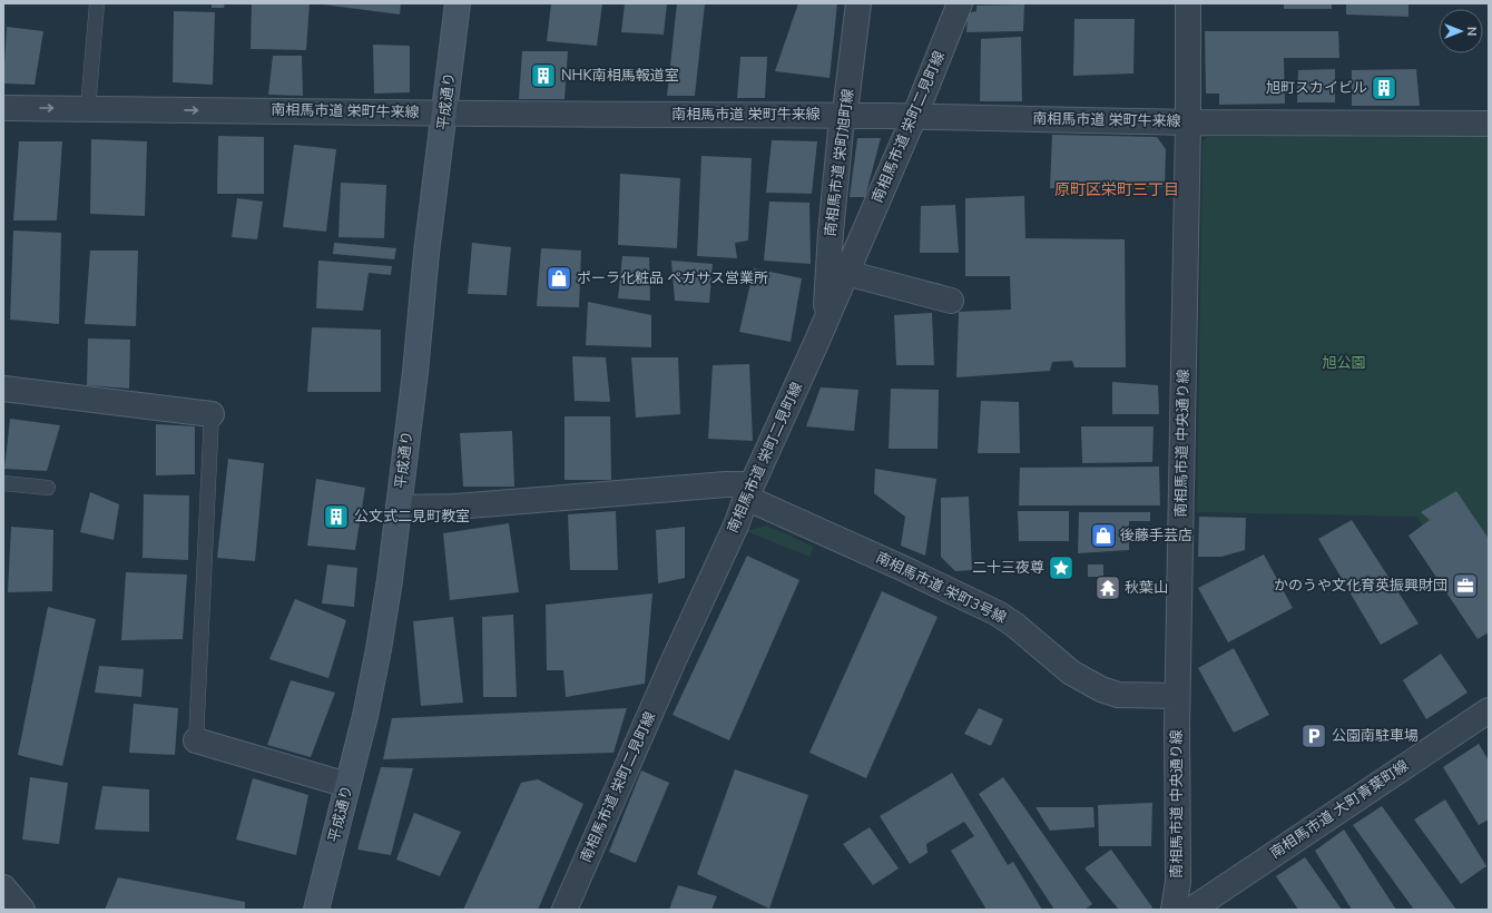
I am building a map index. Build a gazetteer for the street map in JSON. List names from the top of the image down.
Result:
{
  "streets": {
    "street": [
      "平成通り",
      "南相馬市道 栄町牛来線",
      "南相馬市道 栄町二見町線",
      "南相馬市道 栄町旭町線",
      "南相馬市道 中央通り線",
      "南相馬市道 栄町3号線",
      "南相馬市道 大町青葉町線"
    ]
  },
  "crossings": [
    ["平成通り", "南相馬市道 栄町牛来線"],
    ["南相馬市道 栄町牛来線", "南相馬市道 栄町二見町線"],
    ["南相馬市道 栄町牛来線", "南相馬市道 栄町旭町線"],
    ["南相馬市道 栄町牛来線", "南相馬市道 中央通り線"],
    ["南相馬市道 栄町二見町線", "南相馬市道 栄町旭町線"],
    ["南相馬市道 栄町二見町線", "南相馬市道 栄町3号線"],
    ["南相馬市道 中央通り線", "南相馬市道 栄町3号線"]
  ],
  "districts": ["原町区栄町三丁目"],
  "parks": ["旭公園"],
  "places": {
    "building": ["NHK南相馬報道室", "旭町スカイビル", "公文式二見町教室"],
    "shop": ["ポーラ化粧品 ペガサス営業所", "後藤手芸店"],
    "place": ["二十三夜尊"],
    "office": ["かのうや文化育英振興財団"],
    "temple": ["秋葉山"],
    "parking": ["公園南駐車場"]
  },
  "north": "right"
}
